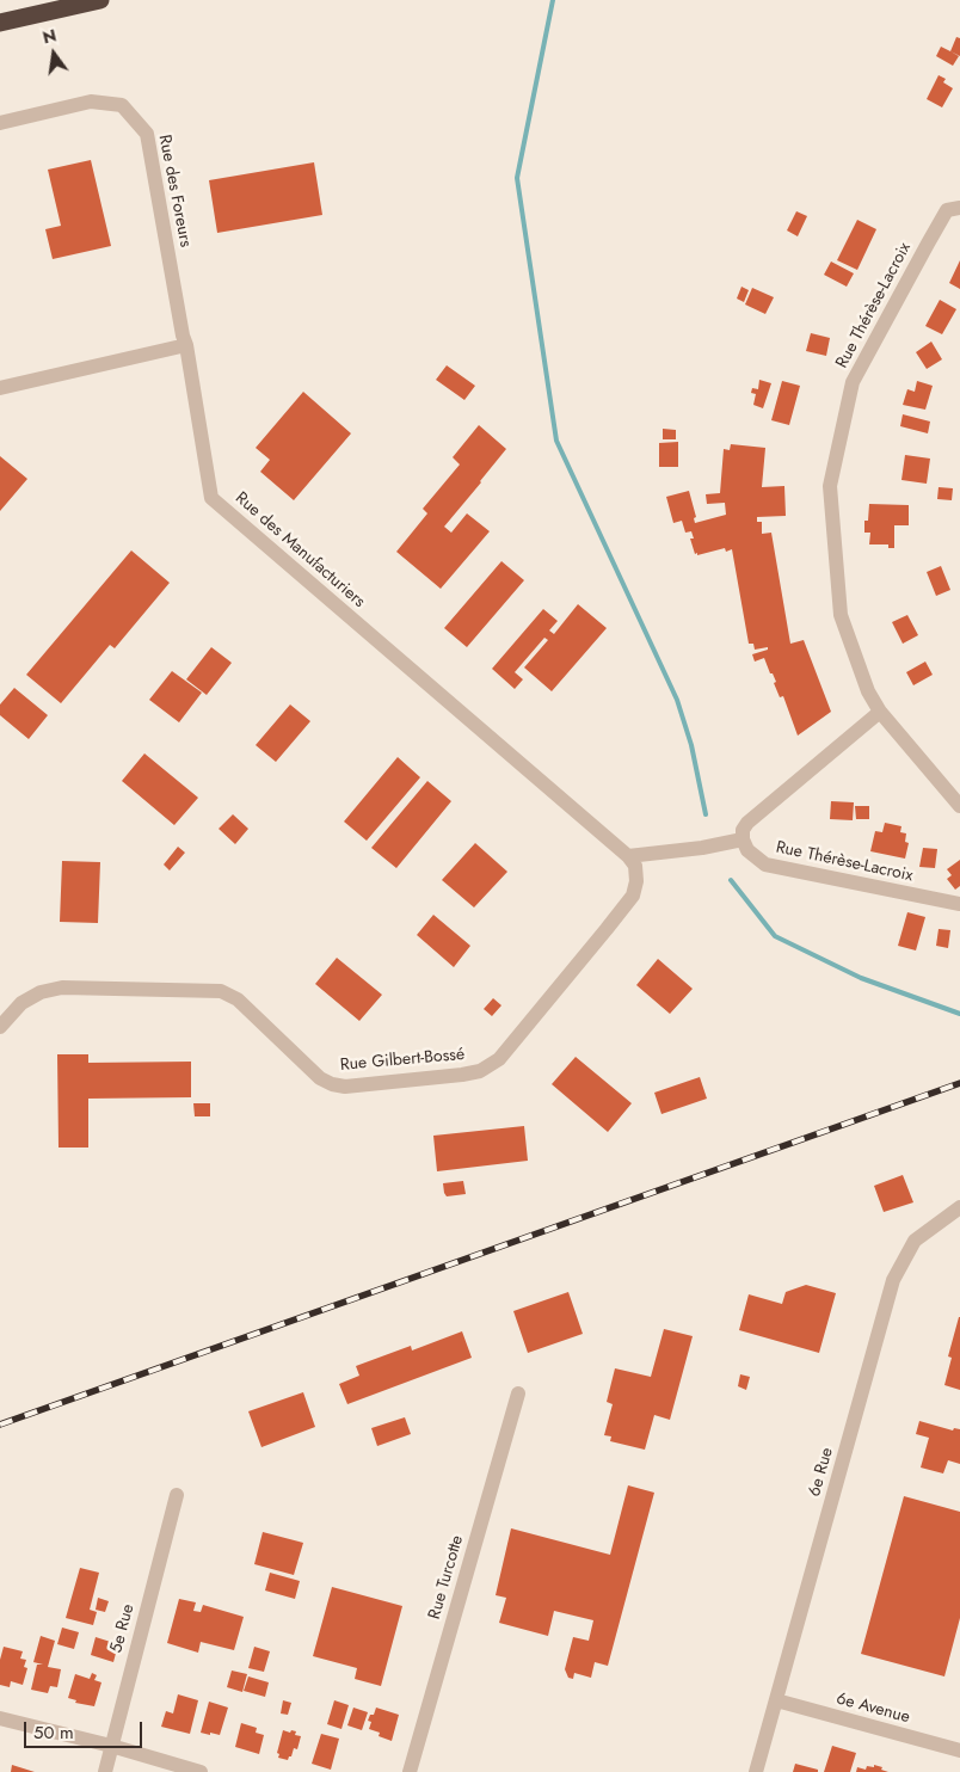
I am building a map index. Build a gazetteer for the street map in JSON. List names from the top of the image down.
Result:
{
  "streets": {
    "street": [
      "Rue des Foreurs",
      "Rue Thérèse-Lacroix",
      "Rue des Manufacturiers",
      "Rue Gilbert-Bossé",
      "6e Rue",
      "Rue Turcotte",
      "5e Rue",
      "6e Avenue"
    ]
  },
  "crossings": [
    ["Rue des Foreurs", "Rue des Manufacturiers"],
    ["Rue des Manufacturiers", "Rue Gilbert-Bossé"],
    ["6e Rue", "6e Avenue"]
  ],
  "scale_bar": "50 m",
  "north": "top"
}
